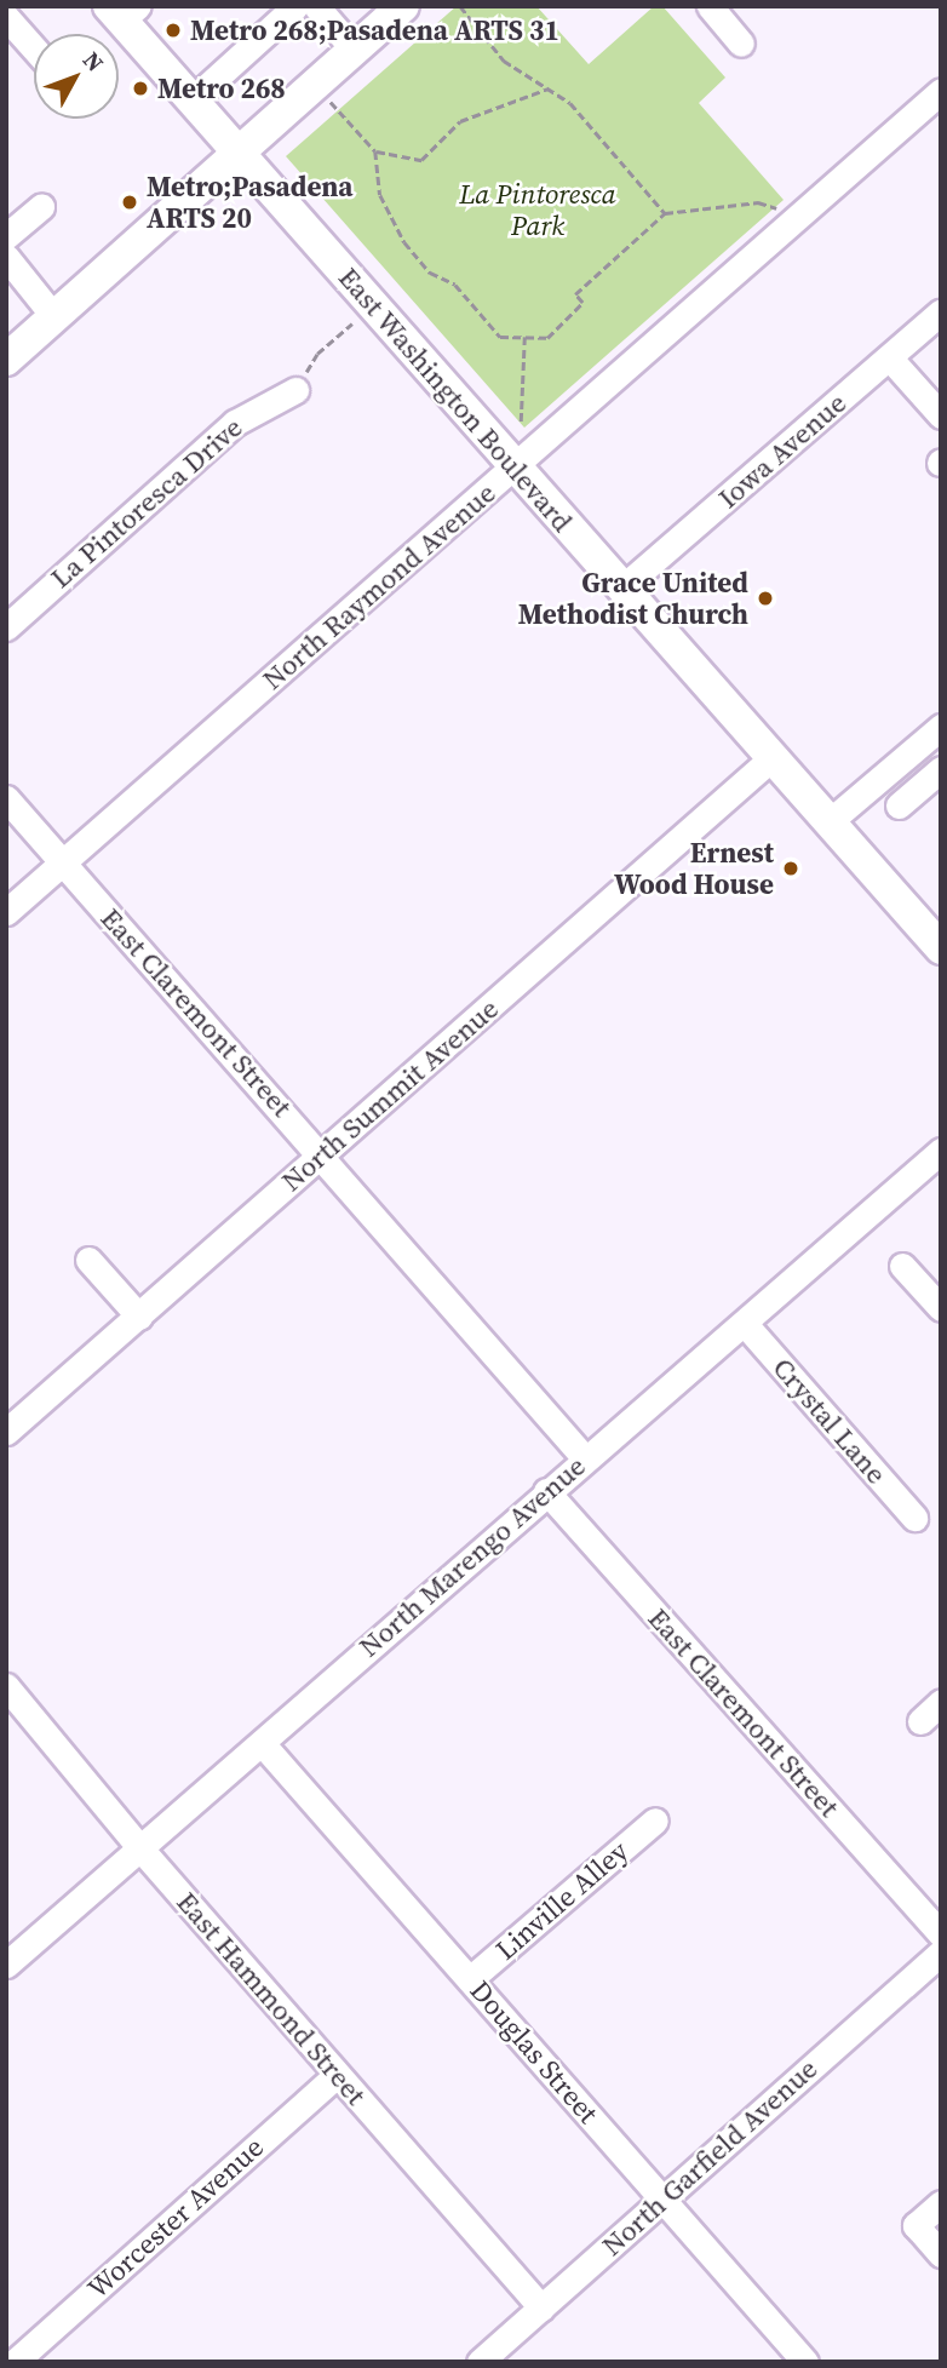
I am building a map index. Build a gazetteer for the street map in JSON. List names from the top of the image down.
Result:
{
  "streets": {
    "main road": ["East Washington Boulevard"],
    "street": [
      "Iowa Avenue",
      "La Pintoresca Drive",
      "North Raymond Avenue",
      "East Claremont Street",
      "North Summit Avenue",
      "Crystal Lane",
      "North Marengo Avenue",
      "Linville Alley",
      "East Hammond Street",
      "Douglas Street",
      "North Garfield Avenue",
      "Worcester Avenue"
    ]
  },
  "crossings": [
    ["East Washington Boulevard", "Iowa Avenue"],
    ["East Washington Boulevard", "North Raymond Avenue"],
    ["East Washington Boulevard", "North Summit Avenue"],
    ["North Raymond Avenue", "East Claremont Street"],
    ["East Claremont Street", "North Summit Avenue"],
    ["East Claremont Street", "North Marengo Avenue"],
    ["Crystal Lane", "North Marengo Avenue"],
    ["North Marengo Avenue", "East Hammond Street"],
    ["North Marengo Avenue", "Douglas Street"],
    ["Linville Alley", "Douglas Street"],
    ["East Hammond Street", "North Garfield Avenue"],
    ["East Hammond Street", "Worcester Avenue"],
    ["Douglas Street", "North Garfield Avenue"]
  ],
  "parks": ["La Pintoresca Park"],
  "places": [
    "Metro 268;Pasadena ARTS 31",
    "Metro 268",
    "Metro;Pasadena ARTS 20",
    "Grace United Methodist Church",
    "Ernest Wood House"
  ],
  "north": "top right"
}
